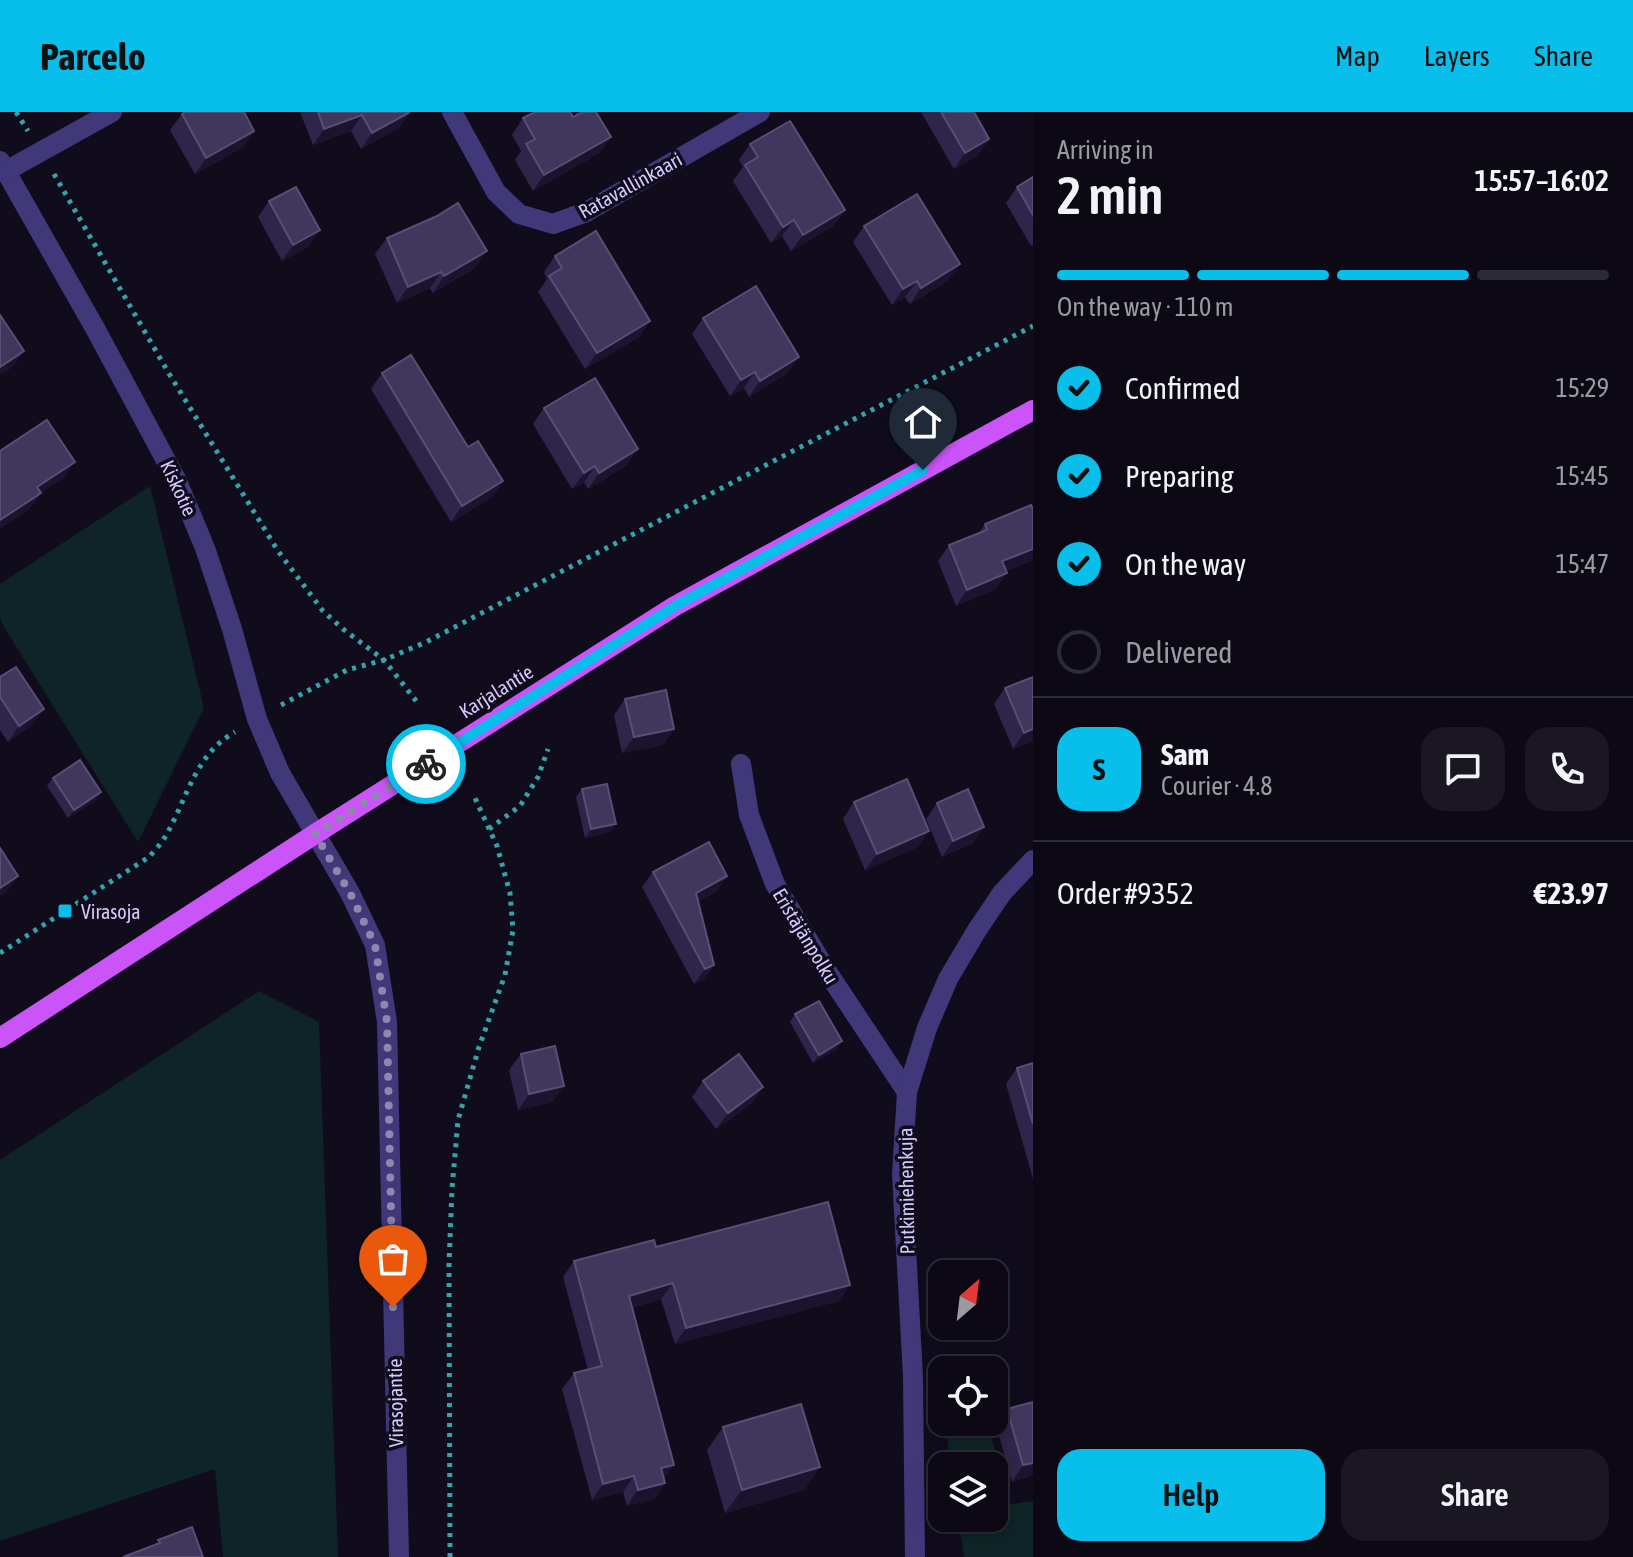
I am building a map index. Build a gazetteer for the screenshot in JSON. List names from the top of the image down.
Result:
{
  "streets": {
    "main road": ["Karjalantie"],
    "street": [
      "Ratavallinkaari",
      "Kiskotie",
      "Eristäjänpolku",
      "Putkimiehenkuja",
      "Virasojantie"
    ]
  },
  "crossings": [
    ["Kiskotie", "Karjalantie"],
    ["Kiskotie", "Virasojantie"],
    ["Karjalantie", "Virasojantie"],
    ["Eristäjänpolku", "Putkimiehenkuja"]
  ],
  "places": {
    "transit": ["Virasoja"]
  },
  "north": "top right",
  "page": {
    "header": "Parcelo",
    "nav": ["Map", "Layers", "Share"],
    "heading": ["2 min", "Arriving in", "15:57–16:02"],
    "panel": [
      "Sam",
      "Courier · 4.8",
      "Order #9352",
      "€23.97"
    ],
    "bar": "On the way · 110 m",
    "list": [
      ["Confirmed", "15:29"],
      ["Preparing", "15:45"],
      ["On the way", "15:47"],
      "Delivered"
    ],
    "round": "S",
    "buttons": ["Help", "Share"]
  }
}
